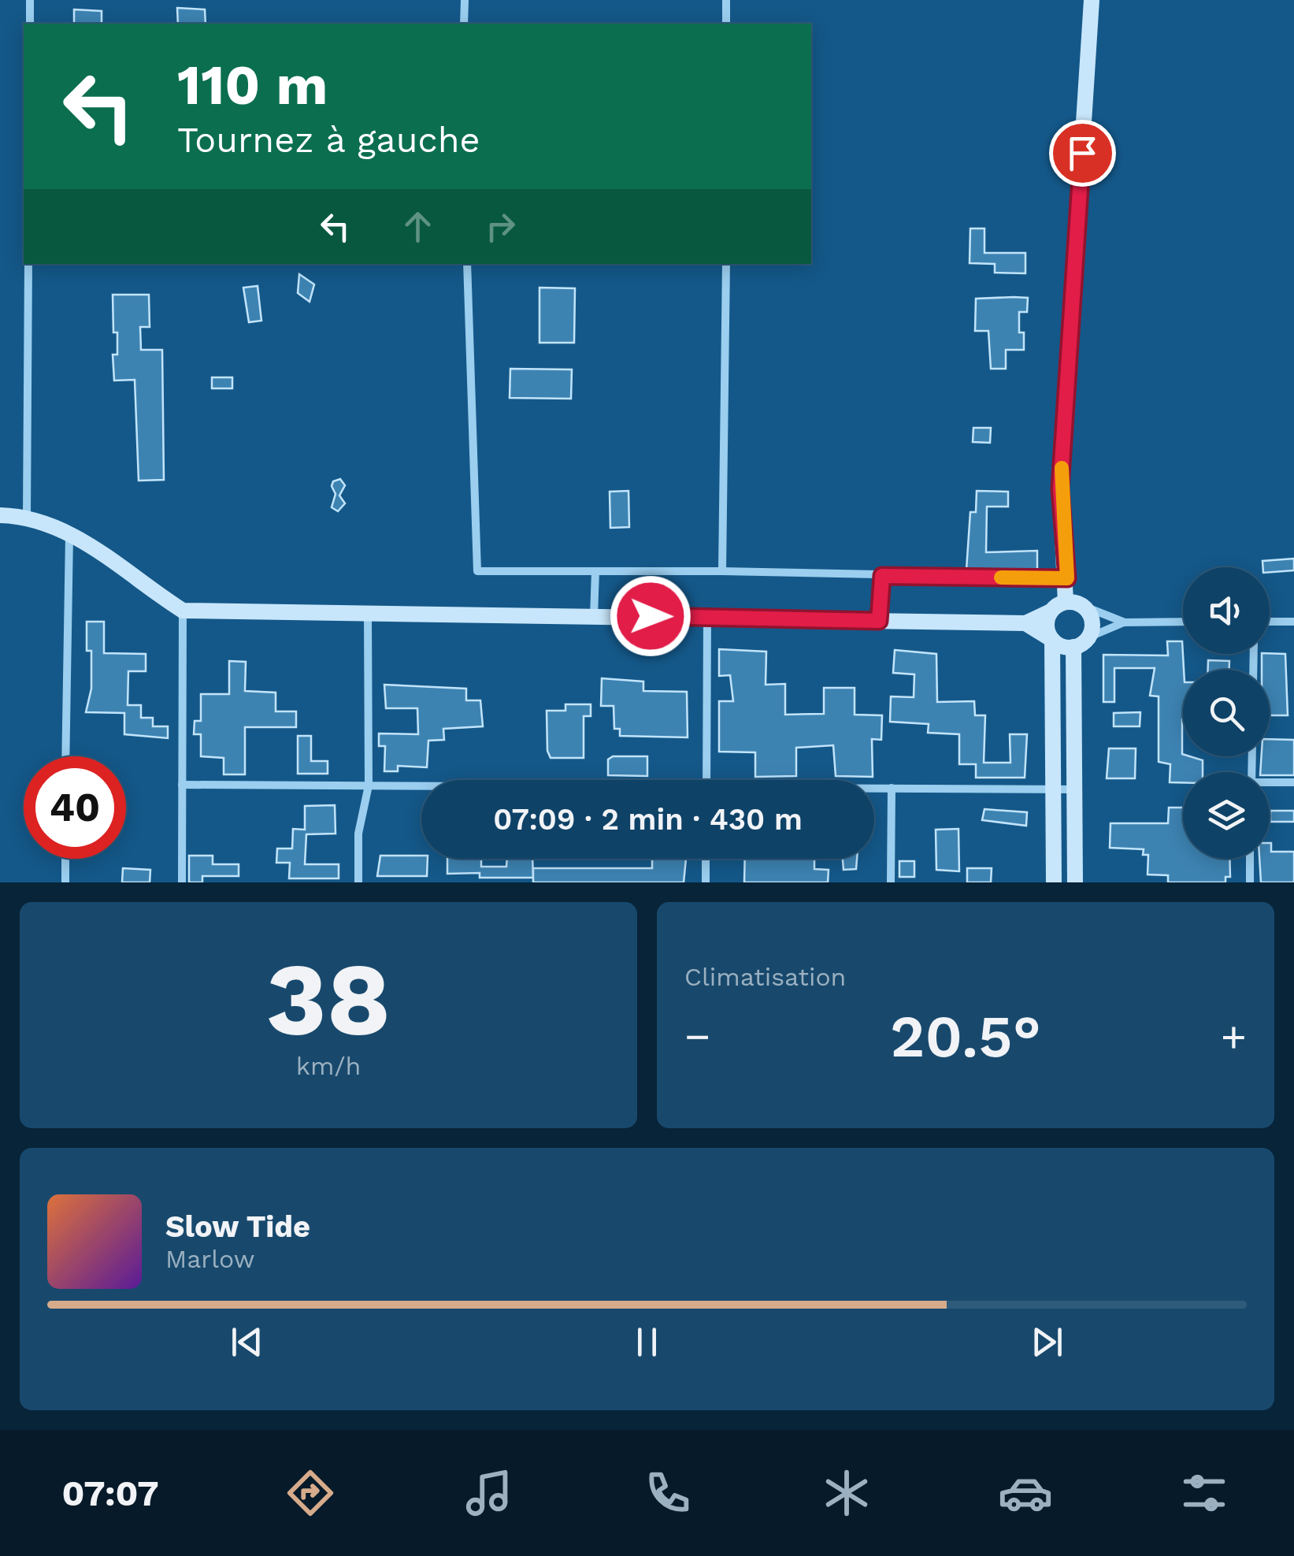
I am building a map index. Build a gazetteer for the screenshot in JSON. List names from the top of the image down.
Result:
{
  "page": {
    "turn": ["110 m", "Tournez à gauche"],
    "limit": "40",
    "trip": "07:09 · 2 min · 430 m",
    "tile": [
      ["38", "km/h"],
      "Climatisation"
    ],
    "heat": ["−", "20.5°", "+"],
    "song": ["Slow Tide", "Marlow"],
    "tabs": "07:07"
  }
}
